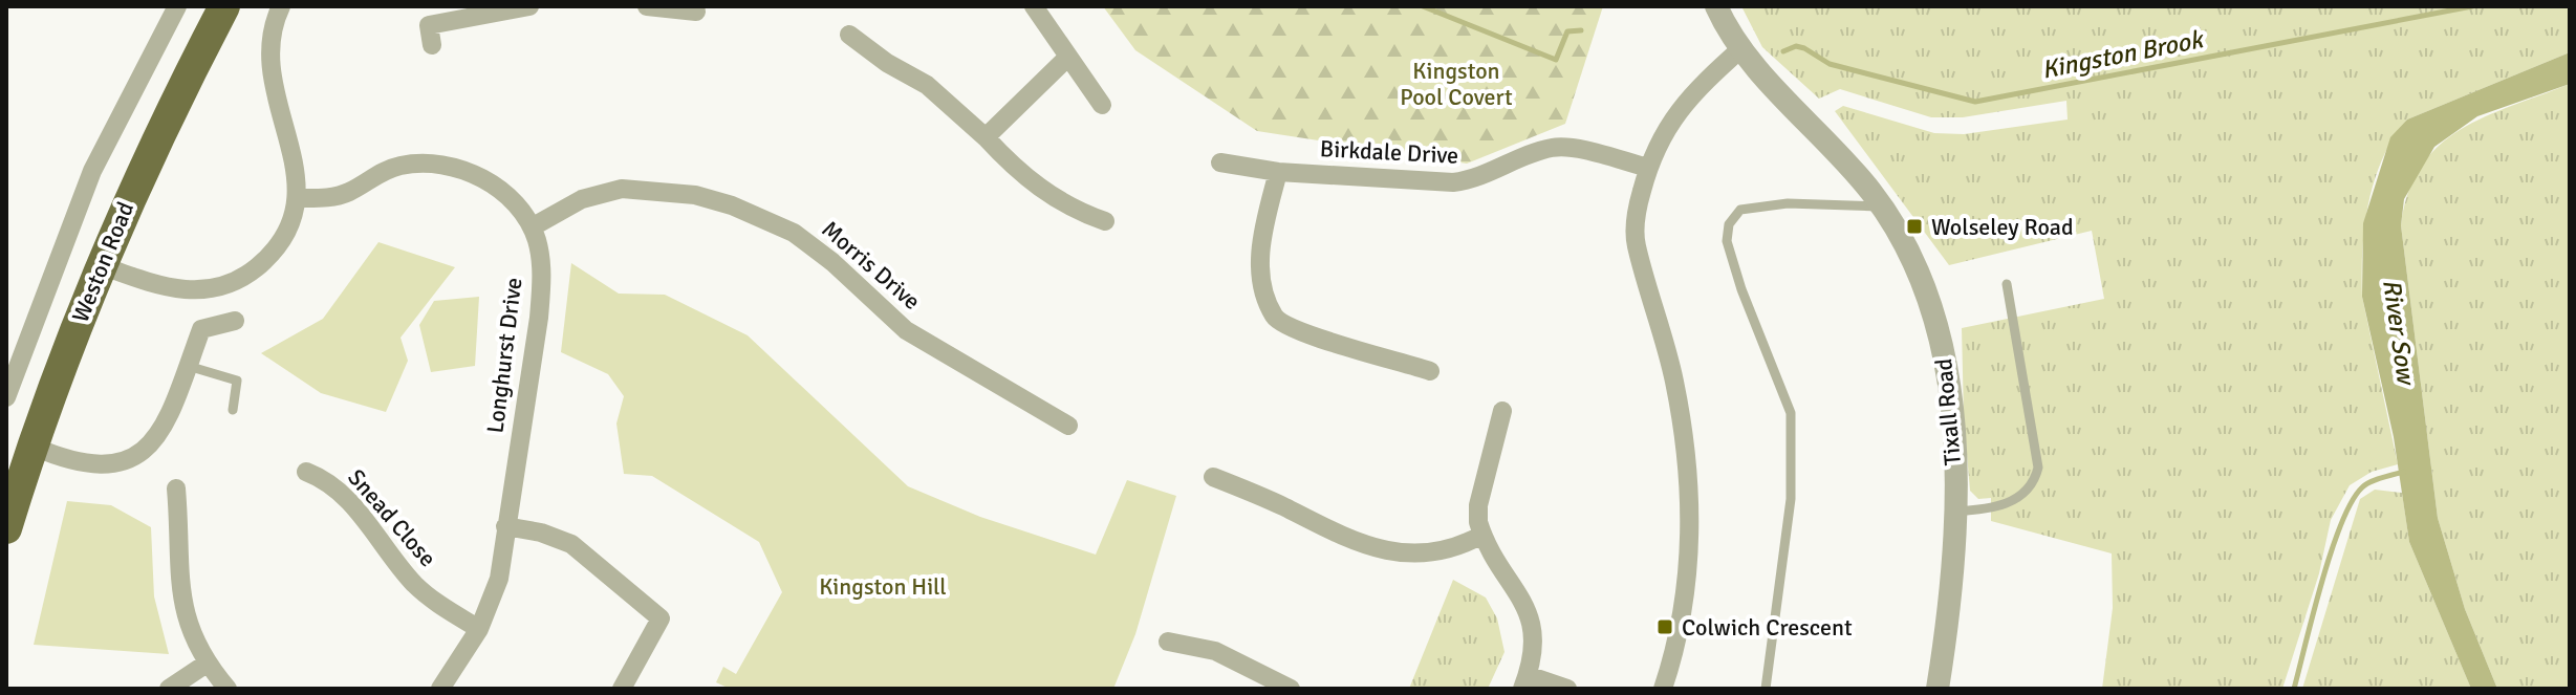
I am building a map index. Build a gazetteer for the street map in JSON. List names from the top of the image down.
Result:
{
  "streets": {
    "highway": ["Weston Road"],
    "street": [
      "Birkdale Drive",
      "Morris Drive",
      "Longhurst Drive",
      "Tixall Road",
      "Snead Close"
    ]
  },
  "crossings": [
    ["Morris Drive", "Longhurst Drive"],
    ["Longhurst Drive", "Snead Close"]
  ],
  "water": ["Kingston Brook", "River Sow"],
  "parks": ["Kingston Pool Covert", "Kingston Hill"],
  "places": {
    "transit": ["Wolseley Road", "Colwich Crescent"]
  }
}
